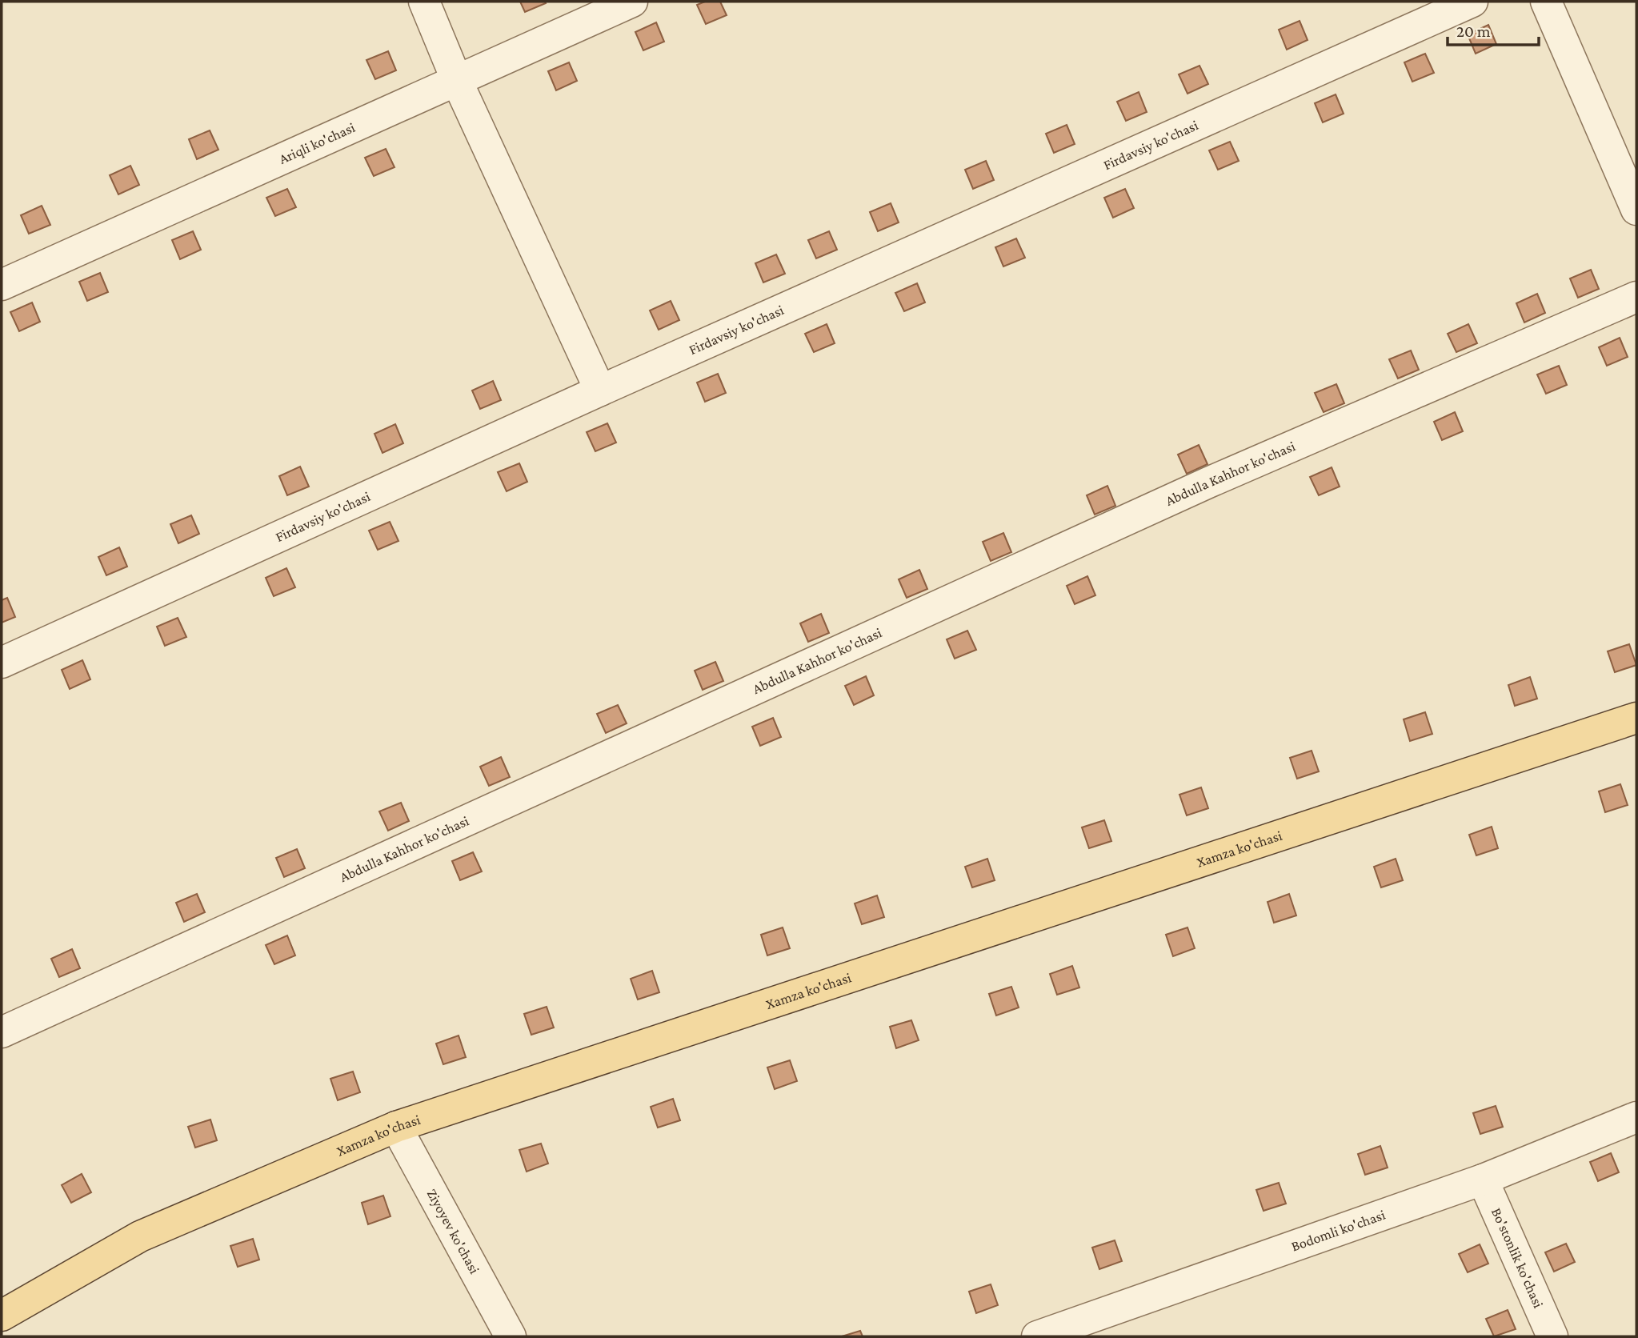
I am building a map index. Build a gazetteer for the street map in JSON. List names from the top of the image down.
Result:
{
  "streets": {
    "main road": ["Xamza ko'chasi"],
    "street": [
      "Ariqli ko'chasi",
      "Firdavsiy ko'chasi",
      "Abdulla Kahhor ko'chasi",
      "Bodomli ko'chasi",
      "Ziyoyev ko'chasi",
      "Bo'stonlik ko'chasi"
    ]
  },
  "crossings": [
    ["Xamza ko'chasi", "Ziyoyev ko'chasi"],
    ["Bodomli ko'chasi", "Bo'stonlik ko'chasi"]
  ],
  "scale_bar": "20 m"
}
